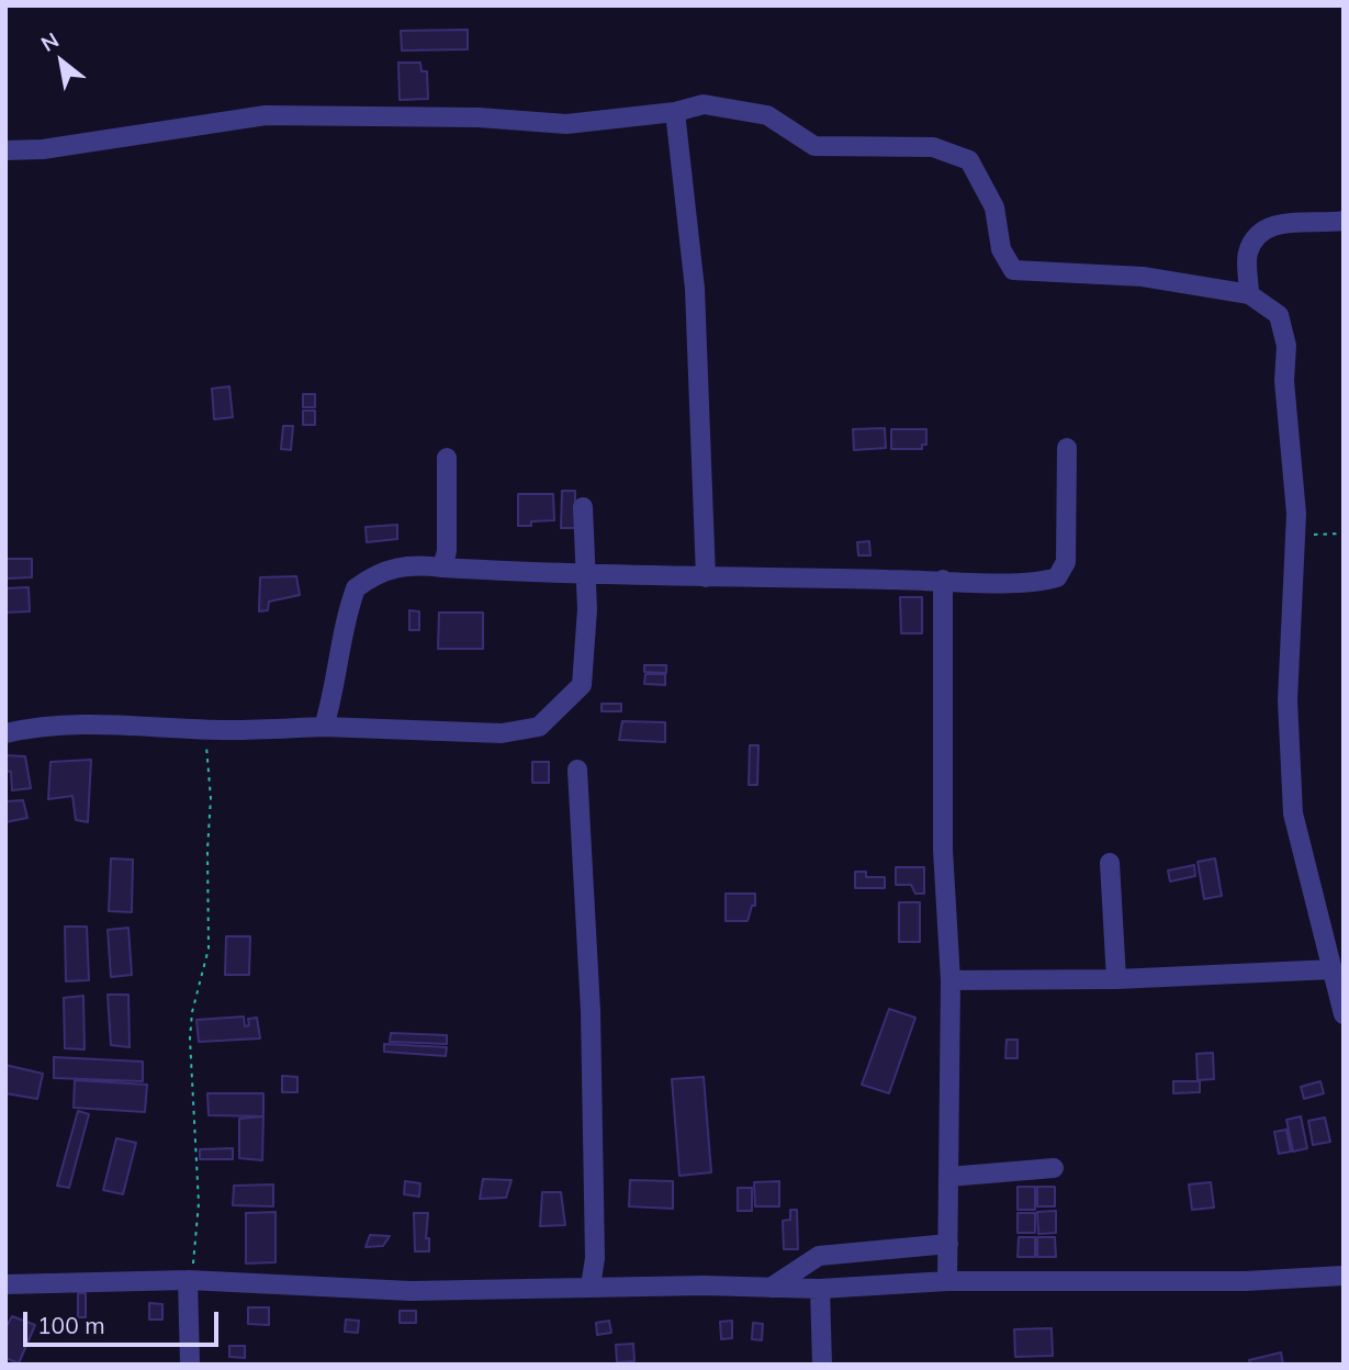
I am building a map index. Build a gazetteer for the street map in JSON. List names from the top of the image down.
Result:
{
  "scale_bar": "100 m",
  "north": "top left"
}
